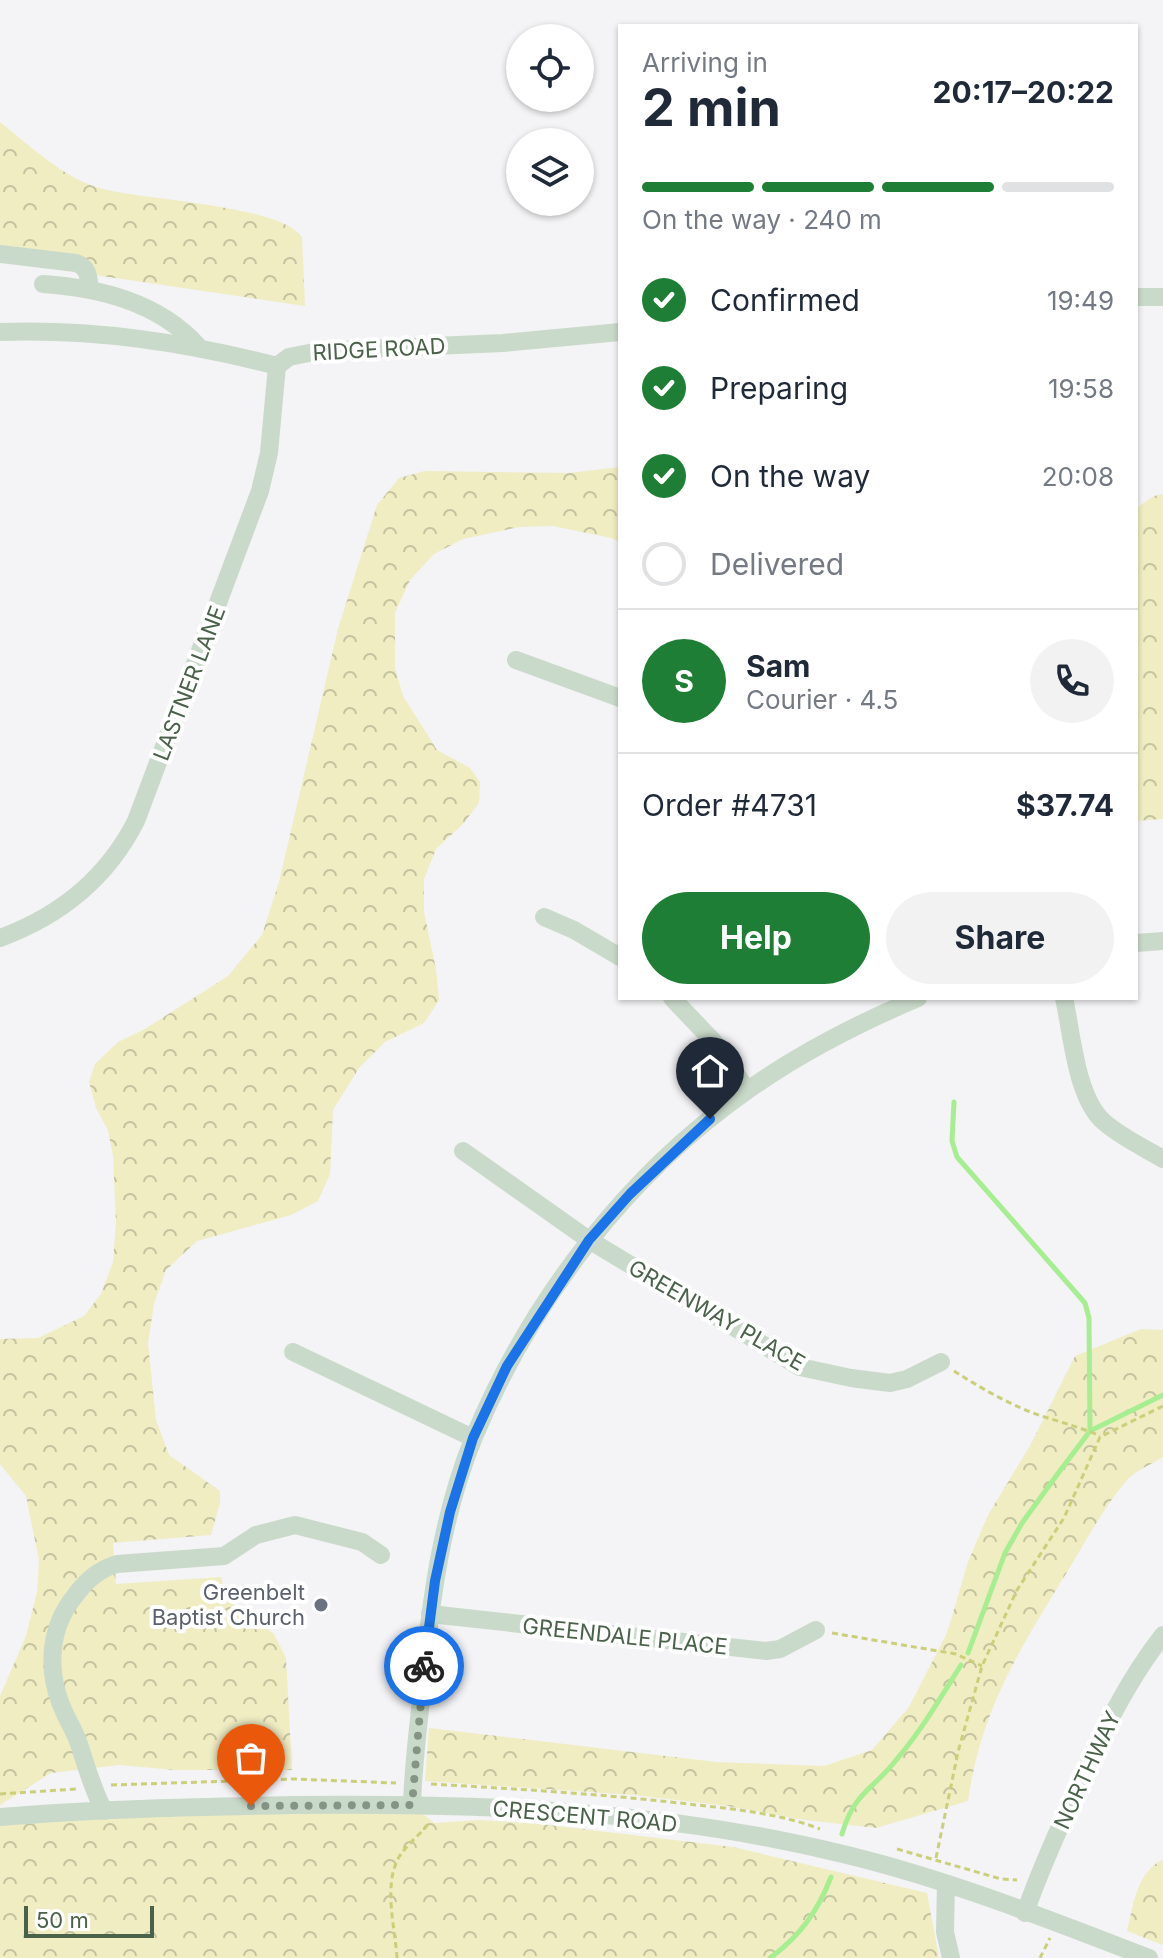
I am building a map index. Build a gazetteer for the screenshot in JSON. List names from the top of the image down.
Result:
{
  "streets": {
    "street": [
      "RIDGE ROAD",
      "LASTNER LANE",
      "GREENWAY PLACE",
      "GREENDALE PLACE",
      "NORTHWAY",
      "CRESCENT ROAD"
    ]
  },
  "crossings": [
    ["RIDGE ROAD", "LASTNER LANE"],
    ["NORTHWAY", "CRESCENT ROAD"]
  ],
  "places": ["Greenbelt Baptist Church"],
  "scale_bar": "50 m",
  "page": {
    "heading": ["2 min", "Arriving in", "20:17–20:22"],
    "panel": [
      "Sam",
      "Courier · 4.5",
      "Order #4731",
      "$37.74"
    ],
    "bar": "On the way · 240 m",
    "list": [
      ["Confirmed", "19:49"],
      ["Preparing", "19:58"],
      ["On the way", "20:08"],
      "Delivered"
    ],
    "round": "S",
    "buttons": ["Help", "Share"],
    "scale": "50 m"
  }
}
